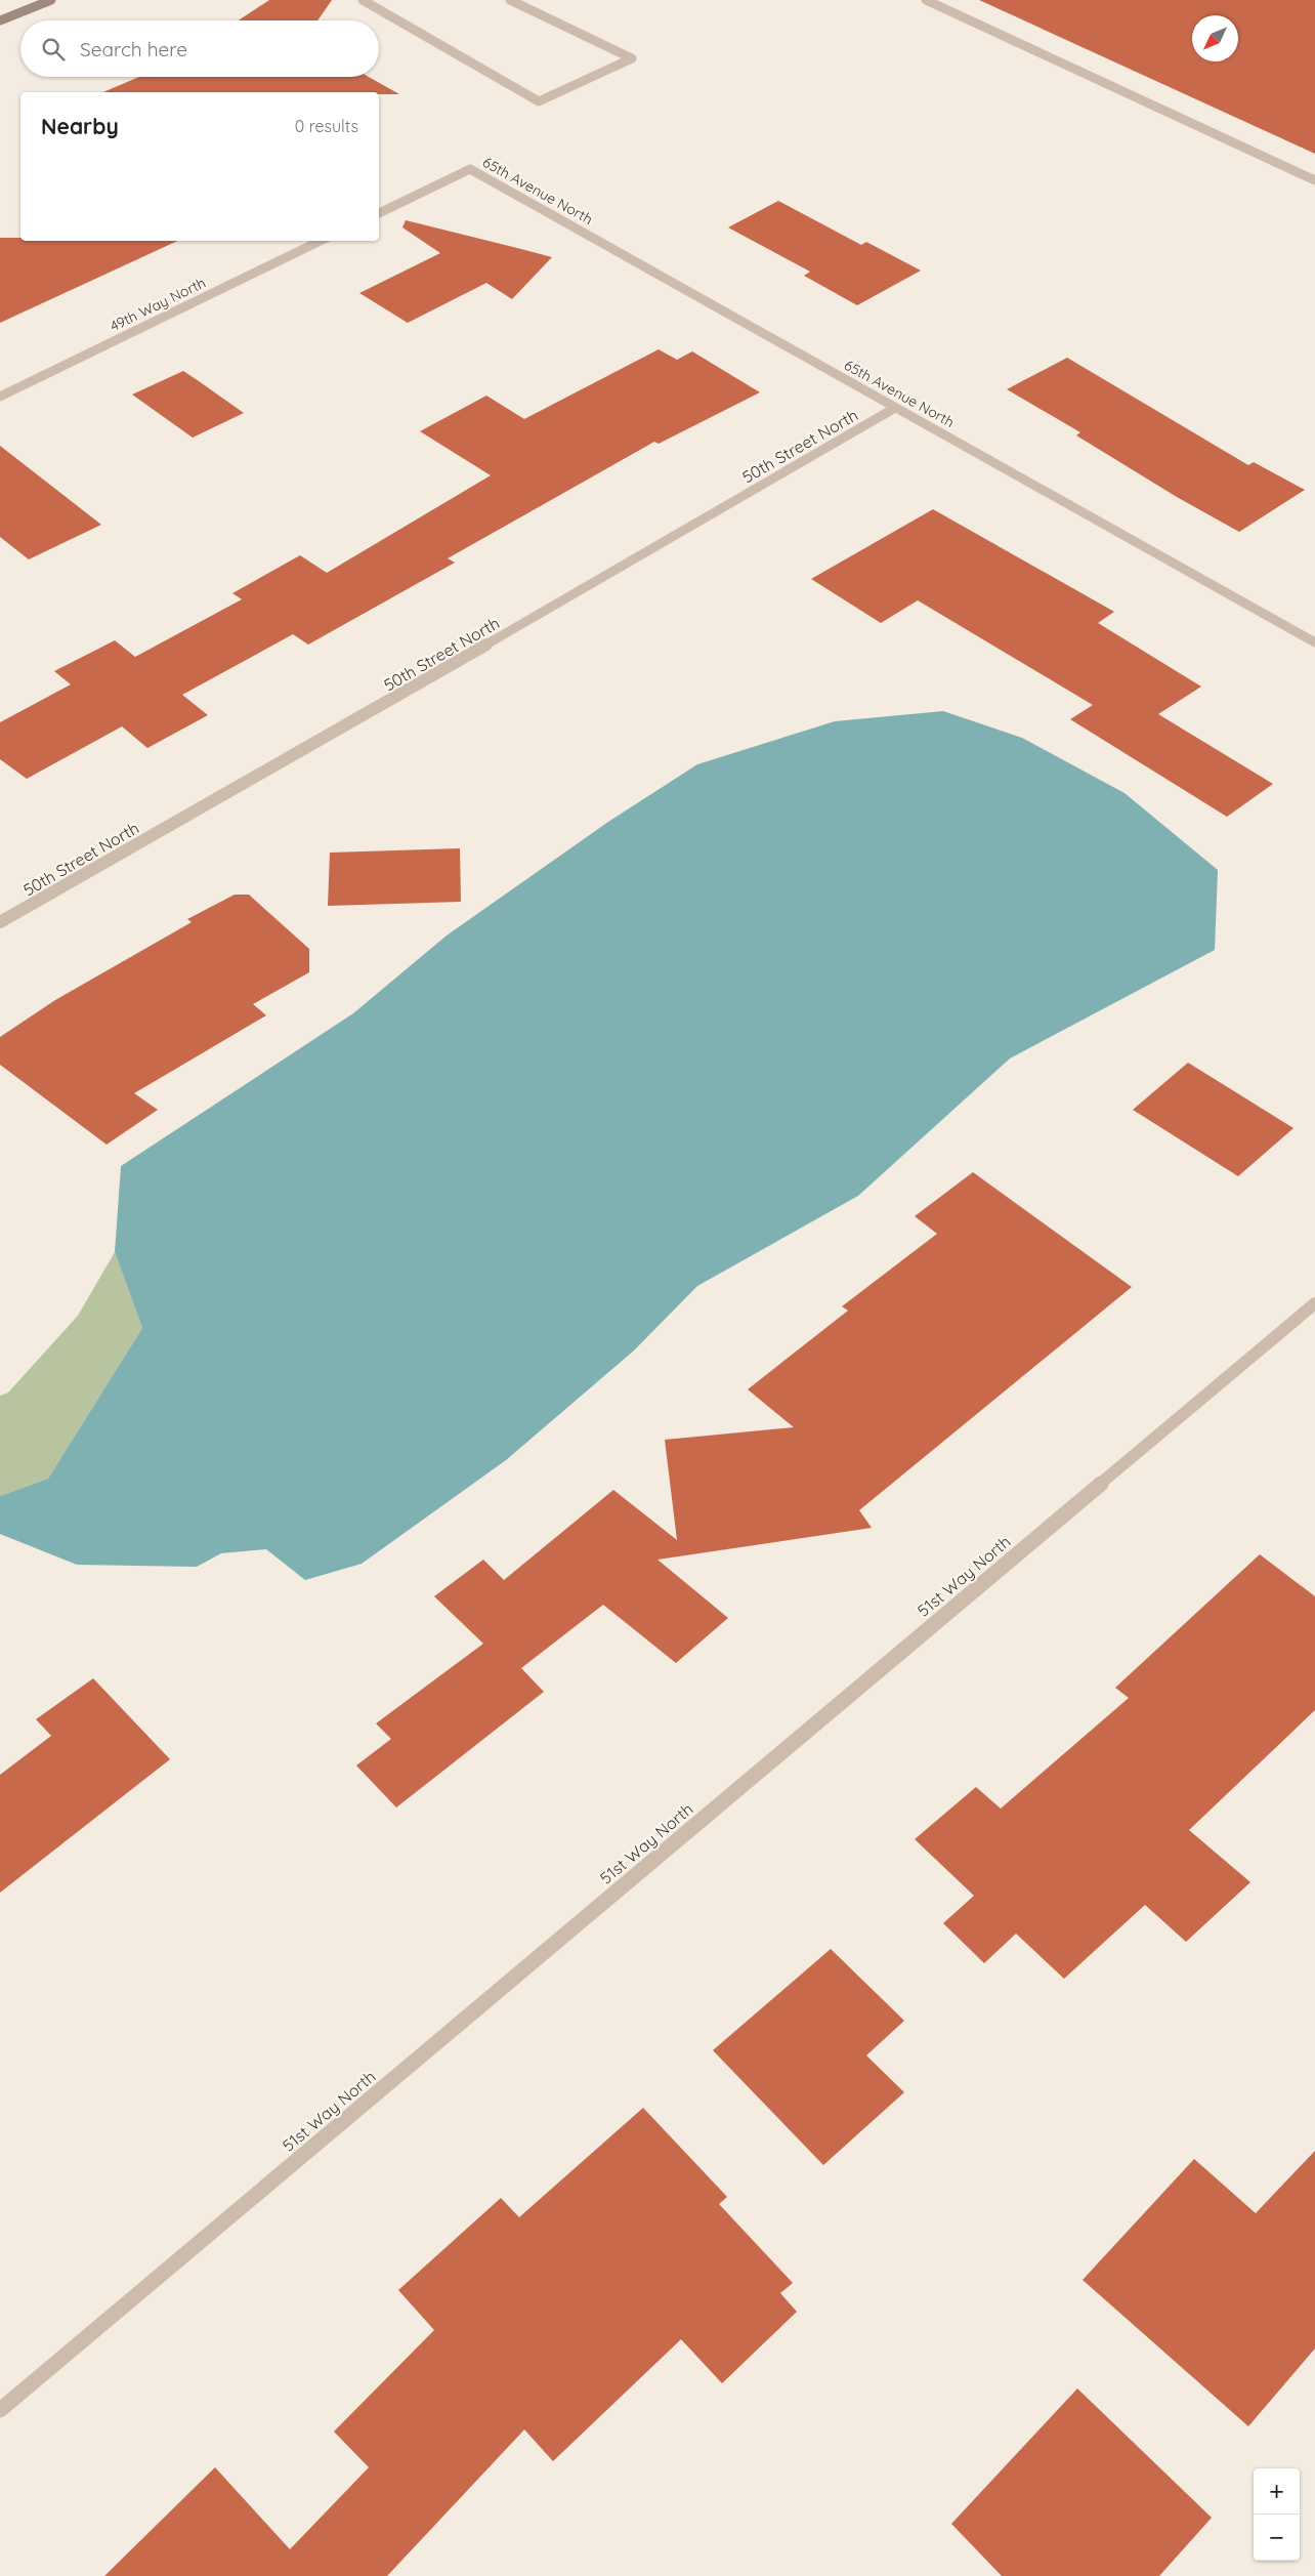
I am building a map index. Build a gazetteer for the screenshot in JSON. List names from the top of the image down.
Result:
{
  "streets": {
    "street": [
      "65th Avenue North",
      "49th Way North",
      "50th Street North",
      "51st Way North"
    ]
  },
  "crossings": [
    ["65th Avenue North", "50th Street North"]
  ],
  "north": "bottom left",
  "page": {
    "search": "Search here",
    "heading": ["Nearby", "0 results"],
    "map_buttons": ["+", "−"]
  }
}
